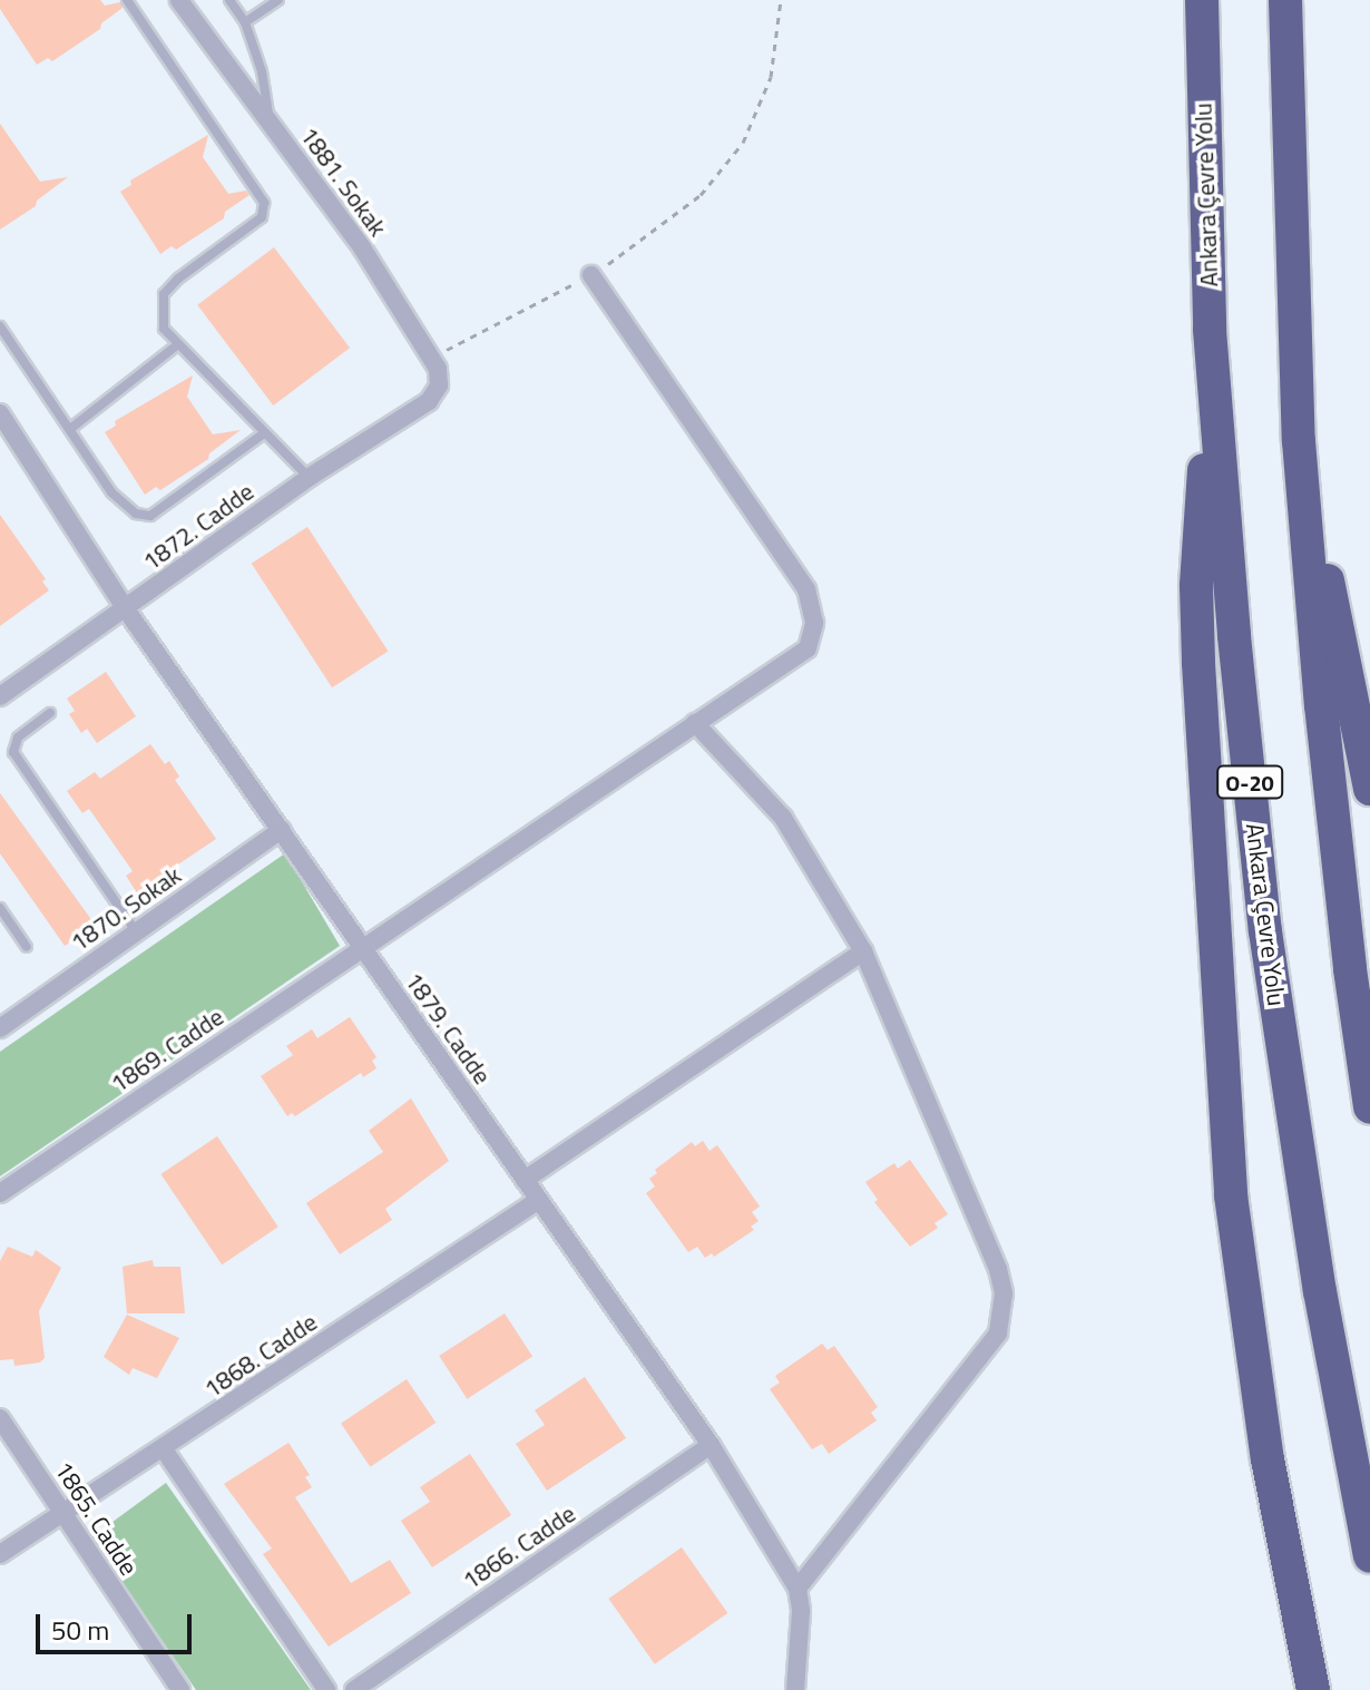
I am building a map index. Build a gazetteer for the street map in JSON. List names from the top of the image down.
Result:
{
  "streets": {
    "highway": ["Ankara Çevre Yolu", "O-20"],
    "street": [
      "1881. Sokak",
      "1872. Cadde",
      "1870. Sokak",
      "1879. Cadde",
      "1869. Cadde",
      "1868. Cadde",
      "1865. Cadde",
      "1866. Cadde"
    ]
  },
  "crossings": [
    ["1881. Sokak", "1872. Cadde"],
    ["1872. Cadde", "1879. Cadde"],
    ["1870. Sokak", "1879. Cadde"],
    ["1879. Cadde", "1869. Cadde"],
    ["1879. Cadde", "1868. Cadde"],
    ["1879. Cadde", "1866. Cadde"],
    ["1868. Cadde", "1865. Cadde"]
  ],
  "scale_bar": "50 m"
}
